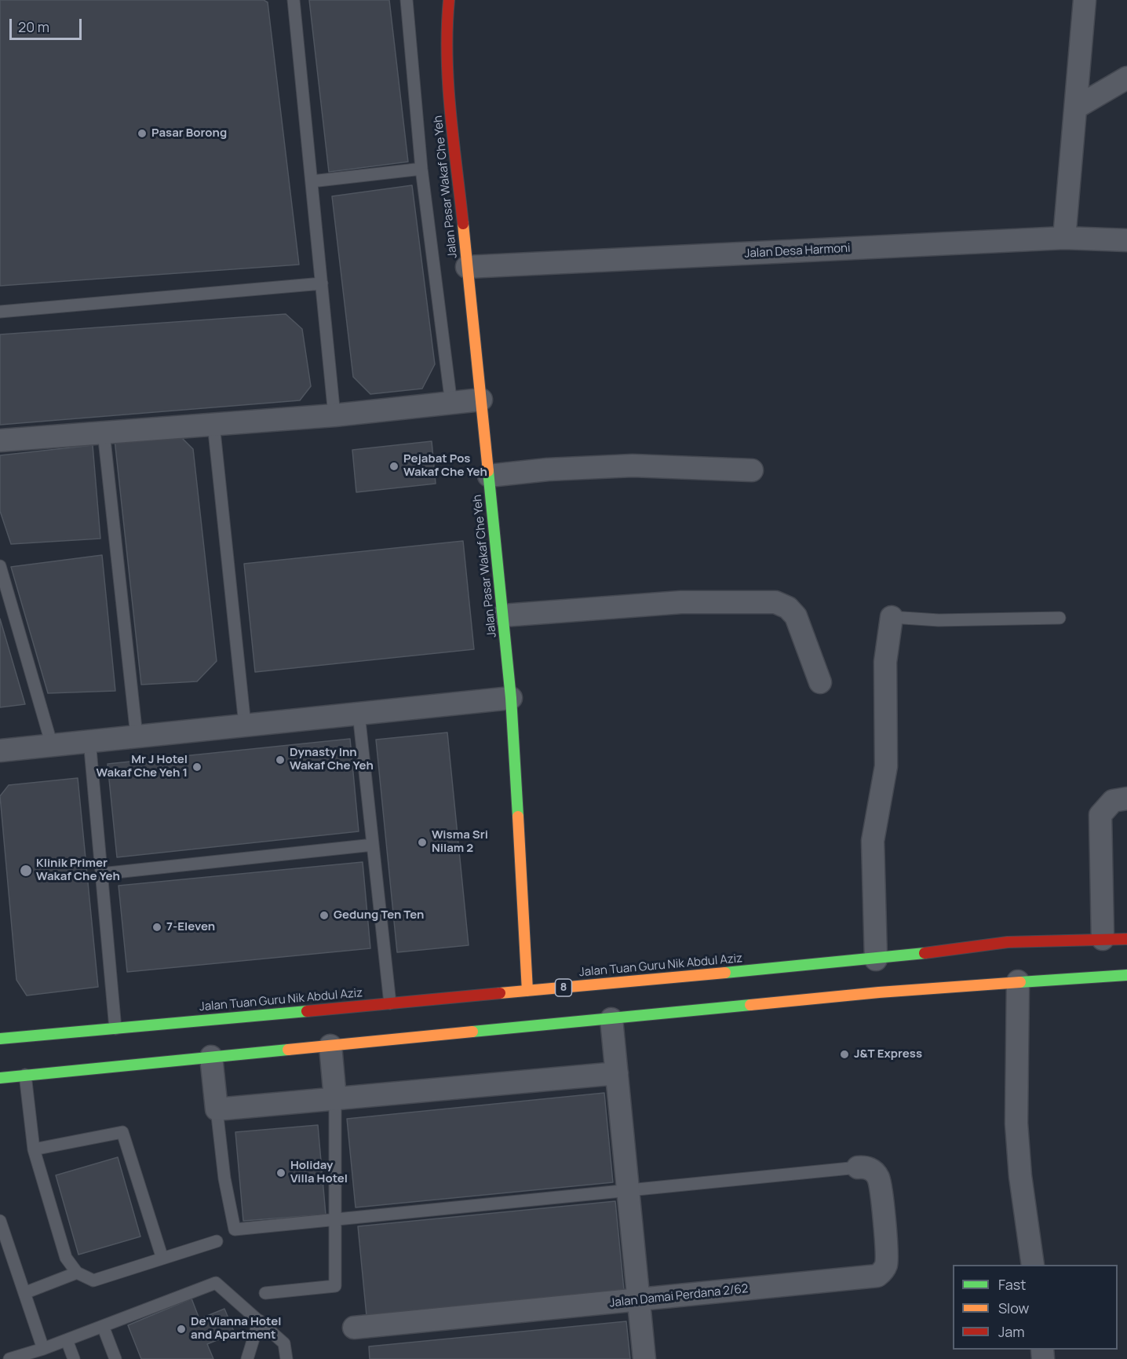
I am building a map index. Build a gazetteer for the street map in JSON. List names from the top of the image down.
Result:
{
  "streets": {
    "main road": ["Jalan Pasar Wakaf Che Yeh", "Jalan Tuan Guru Nik Abdul Aziz", "8"],
    "street": ["Jalan Desa Harmoni", "Jalan Damai Perdana 2/62"]
  },
  "crossings": [
    ["Jalan Pasar Wakaf Che Yeh", "Jalan Desa Harmoni"],
    ["Jalan Pasar Wakaf Che Yeh", "Jalan Tuan Guru Nik Abdul Aziz"]
  ],
  "places": [
    "Pasar Borong",
    "Pejabat Pos Wakaf Che Yeh",
    "Dynasty Inn Wakaf Che Yeh",
    "Mr J Hotel Wakaf Che Yeh 1",
    "Wisma Sri Nilam 2",
    "Klinik Primer Wakaf Che Yeh",
    "Gedung Ten Ten",
    "7-Eleven",
    "J&T Express",
    "Holiday Villa Hotel",
    "De'Vianna Hotel and Apartment"
  ],
  "legend": ["Fast", "Slow", "Jam"],
  "scale_bar": "20 m"
}
